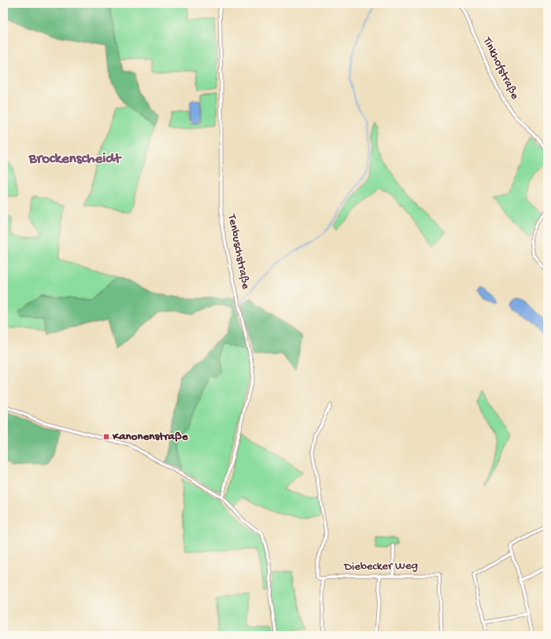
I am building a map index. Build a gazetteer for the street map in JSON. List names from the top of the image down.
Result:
{
  "streets": {
    "street": ["Tinkhofstraße", "Tenbuschstraße", "Diebecker Weg"]
  },
  "districts": ["Brockenscheidt"],
  "places": {
    "transit": ["Kanonenstraße"]
  }
}
